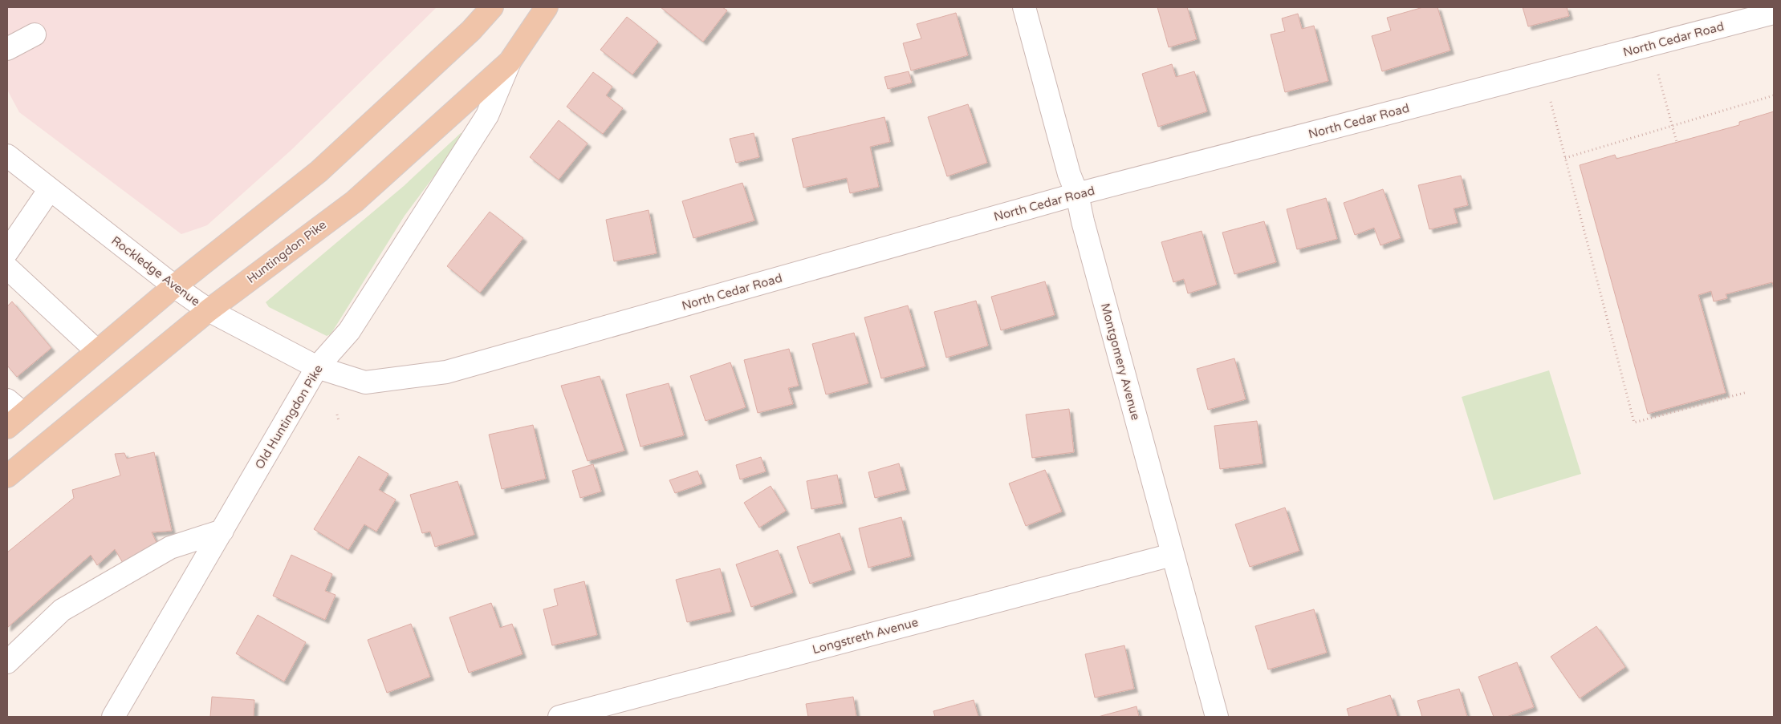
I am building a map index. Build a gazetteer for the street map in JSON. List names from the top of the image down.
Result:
{
  "streets": {
    "main road": ["Huntingdon Pike"],
    "street": [
      "North Cedar Road",
      "Rockledge Avenue",
      "Montgomery Avenue",
      "Old Huntingdon Pike",
      "Longstreth Avenue"
    ]
  },
  "crossings": [
    ["North Cedar Road", "Rockledge Avenue"],
    ["North Cedar Road", "Montgomery Avenue"],
    ["North Cedar Road", "Old Huntingdon Pike"],
    ["Huntingdon Pike", "Rockledge Avenue"],
    ["Huntingdon Pike", "Old Huntingdon Pike"],
    ["Rockledge Avenue", "Old Huntingdon Pike"],
    ["Montgomery Avenue", "Longstreth Avenue"]
  ]
}
